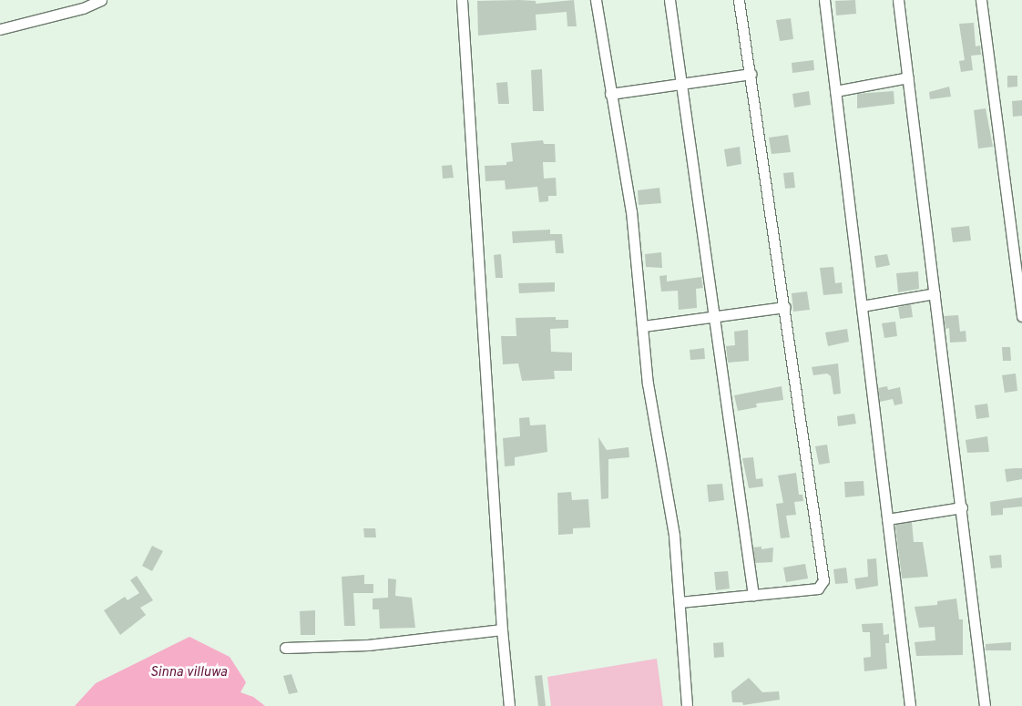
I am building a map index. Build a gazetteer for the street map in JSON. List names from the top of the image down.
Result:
{
  "water": ["Sinna villuwa"]
}
